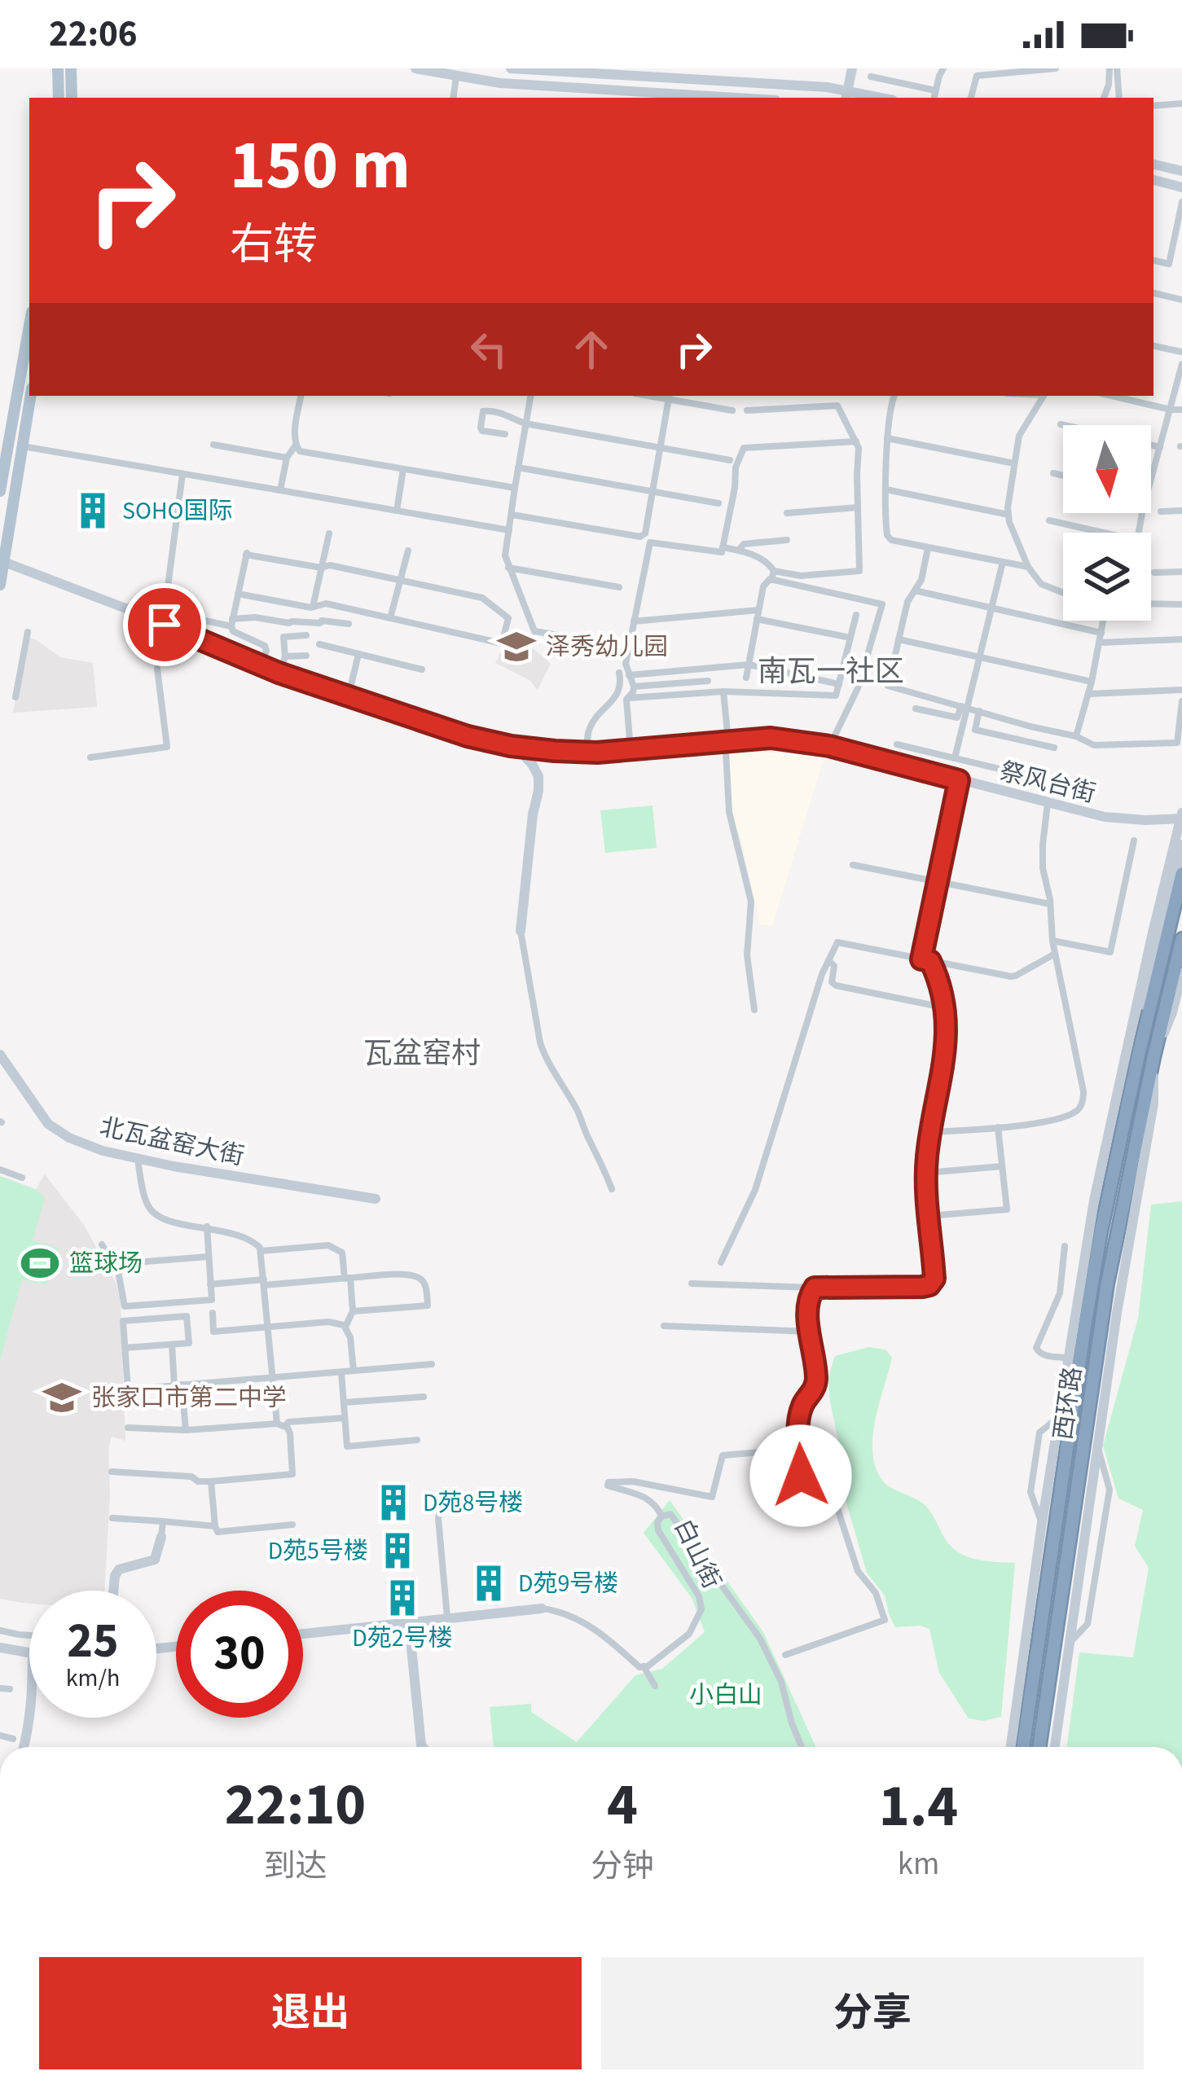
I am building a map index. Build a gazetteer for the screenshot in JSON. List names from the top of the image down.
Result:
{
  "streets": {
    "highway": ["西环路"],
    "main road": ["祭风台街", "北瓦盆窑大街"],
    "street": ["白山街"]
  },
  "districts": ["南瓦一社区", "瓦盆窑村"],
  "parks": ["小白山"],
  "places": {
    "building": [
      "SOHO国际",
      "D苑8号楼",
      "D苑5号楼",
      "D苑9号楼",
      "D苑2号楼"
    ],
    "school or university": ["泽秀幼儿园", "张家口市第二中学"],
    "sports": ["篮球场"]
  },
  "north": "bottom",
  "page": {
    "status": "22:06",
    "turn": ["150 m", "右转"],
    "speed": "25 km/h",
    "limit": "30",
    "eta": [
      "22:10",
      "到达",
      "4",
      "分钟",
      "1.4",
      "km"
    ],
    "buttons": ["退出", "分享"]
  }
}
